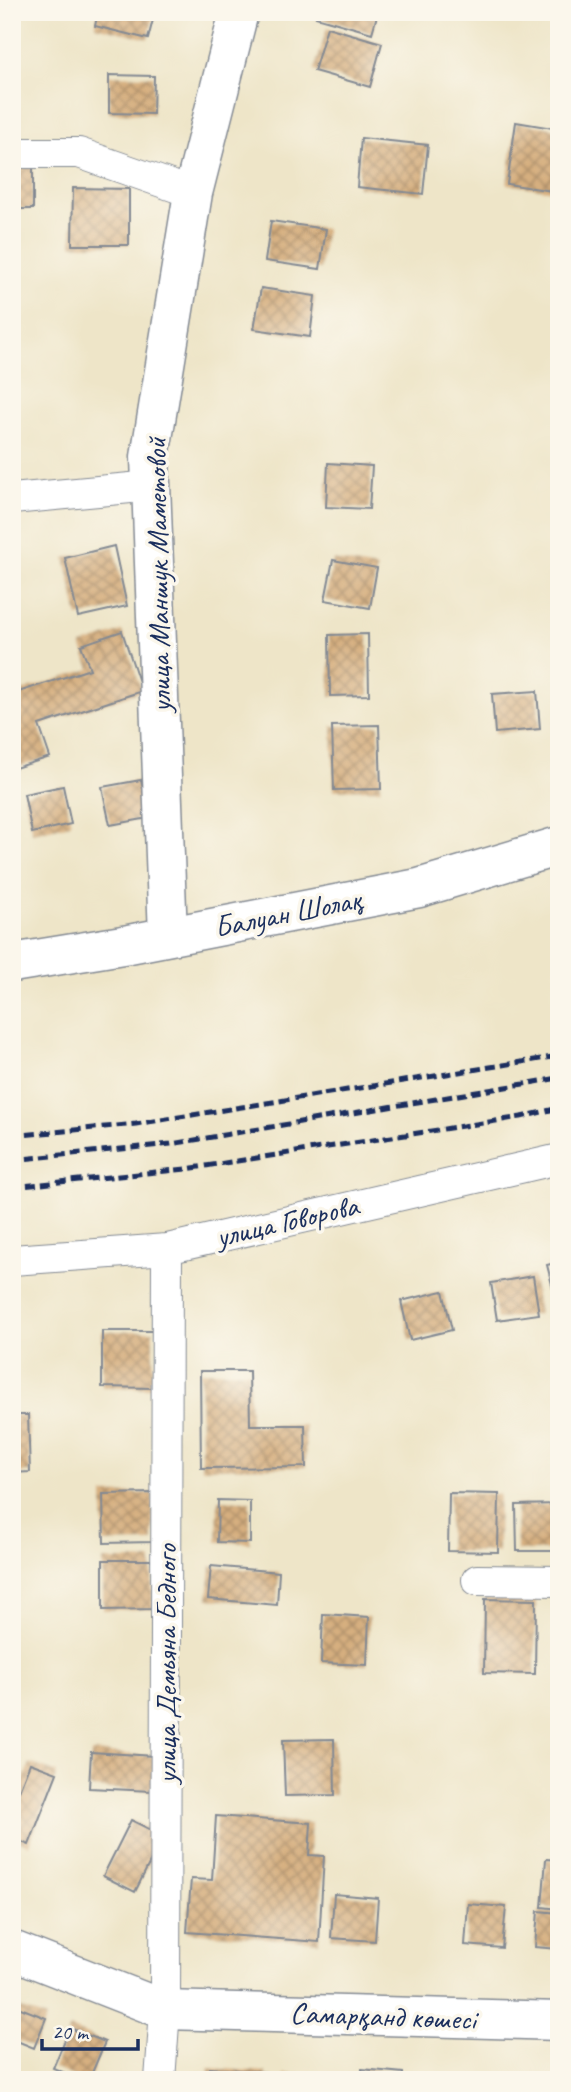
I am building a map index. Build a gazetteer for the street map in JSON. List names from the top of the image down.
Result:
{
  "streets": {
    "street": [
      "улица Маншук Маметовой",
      "Балуан Шолақ",
      "улица Говорова",
      "улица Демьяна Бедного",
      "Самарқанд көшесі"
    ]
  },
  "crossings": [
    ["улица Маншук Маметовой", "Балуан Шолақ"],
    ["улица Говорова", "улица Демьяна Бедного"],
    ["улица Демьяна Бедного", "Самарқанд көшесі"]
  ],
  "scale_bar": "20 m"
}
